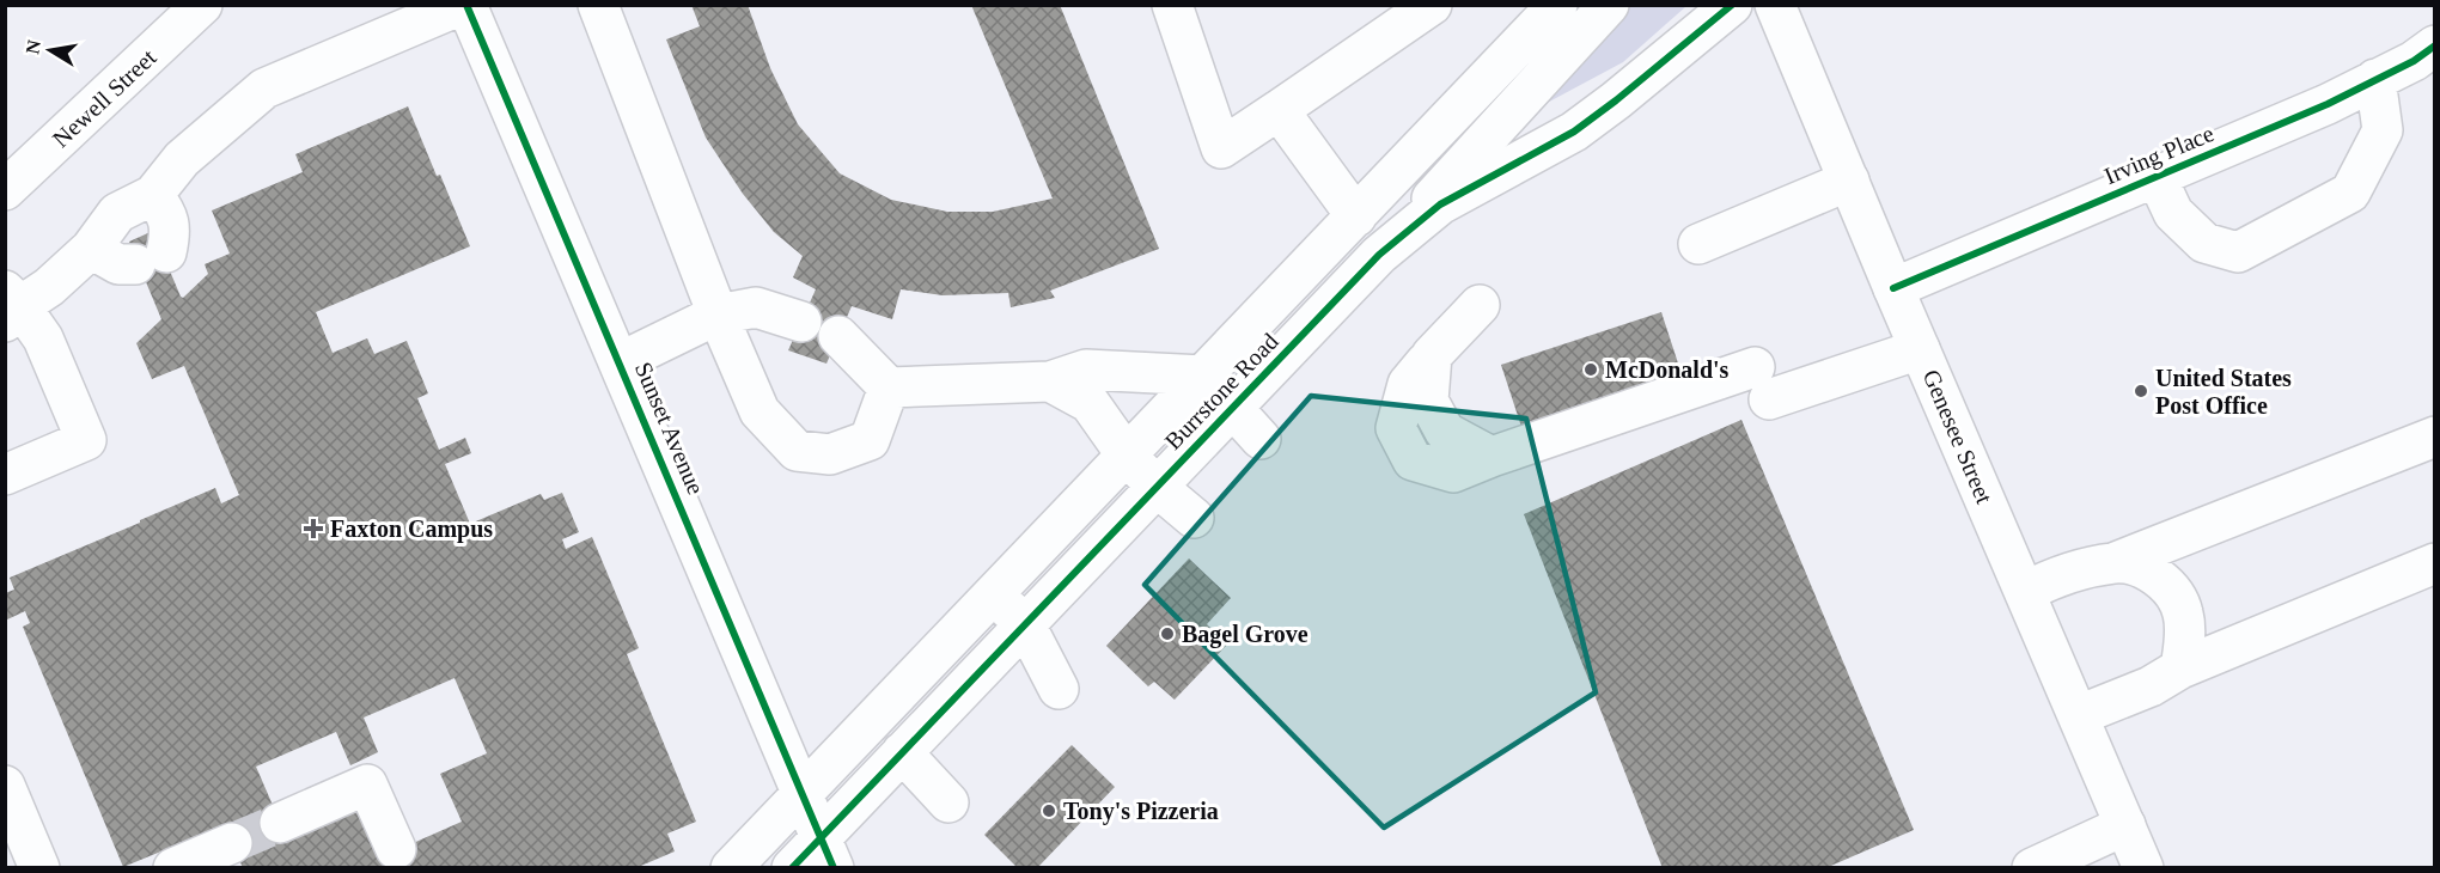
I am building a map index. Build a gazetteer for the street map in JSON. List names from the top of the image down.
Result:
{
  "streets": {
    "street": [
      "Newell Street",
      "Irving Place",
      "Burrstone Road",
      "Sunset Avenue",
      "Genesee Street"
    ]
  },
  "crossings": [
    ["Irving Place", "Genesee Street"],
    ["Burrstone Road", "Sunset Avenue"]
  ],
  "places": {
    "other": [
      "McDonald's",
      "United States Post Office",
      "Bagel Grove",
      "Tony's Pizzeria"
    ],
    "health": ["Faxton Campus"]
  },
  "north": "left"
}
